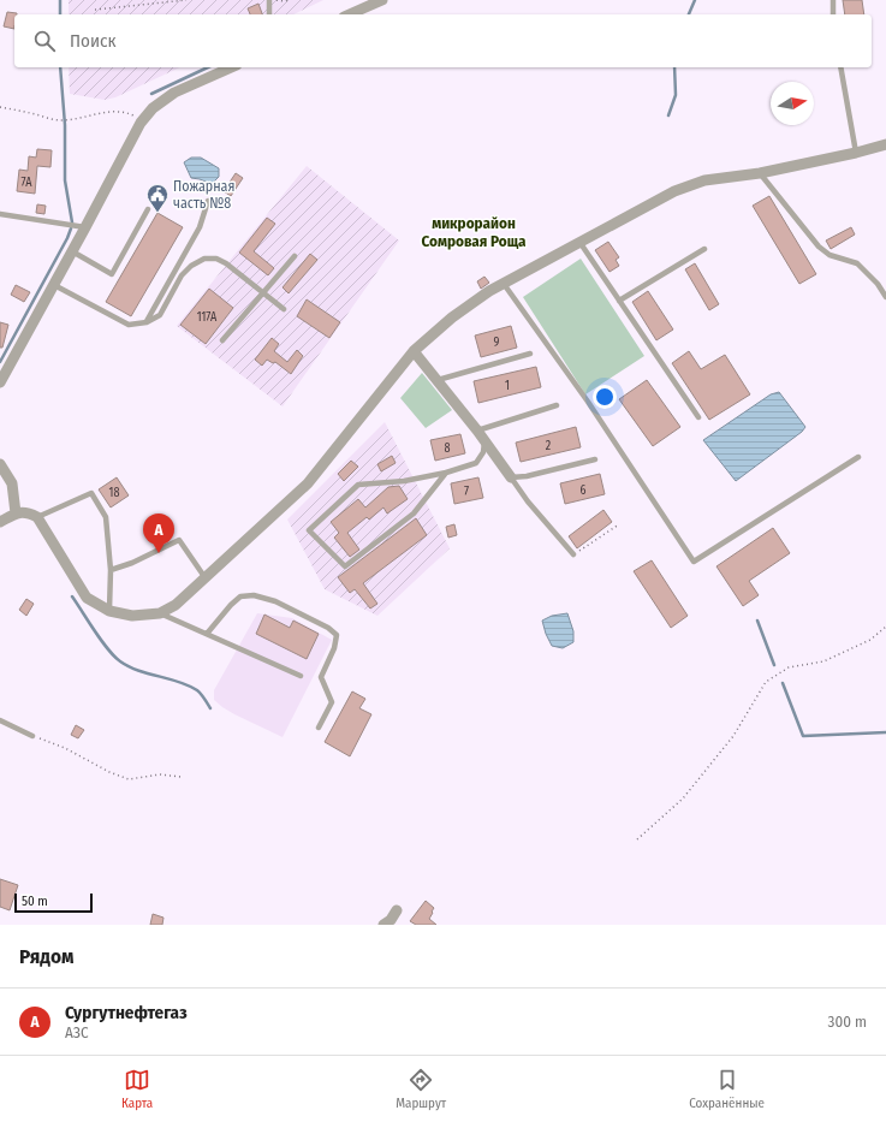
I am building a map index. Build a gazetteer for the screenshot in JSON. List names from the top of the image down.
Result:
{
  "districts": ["микрорайон Сомровая Роща"],
  "places": {
    "public building": ["Пожарная часть №8"]
  },
  "house_numbers": [
    "7А",
    "117А",
    "9",
    "1",
    "2",
    "8",
    "6",
    "7",
    "18"
  ],
  "scale_bar": "50 m",
  "north": "right",
  "page": {
    "search": "Поиск",
    "pins": "A",
    "scale": "50 m",
    "heading": "Рядом",
    "list": [
      {
        "mark": "A",
        "name": "Сургутнефтегаз",
        "note": "АЗС",
        "value": "300 m"
      }
    ],
    "nav": ["Карта", "Маршрут", "Сохранённые"]
  }
}
